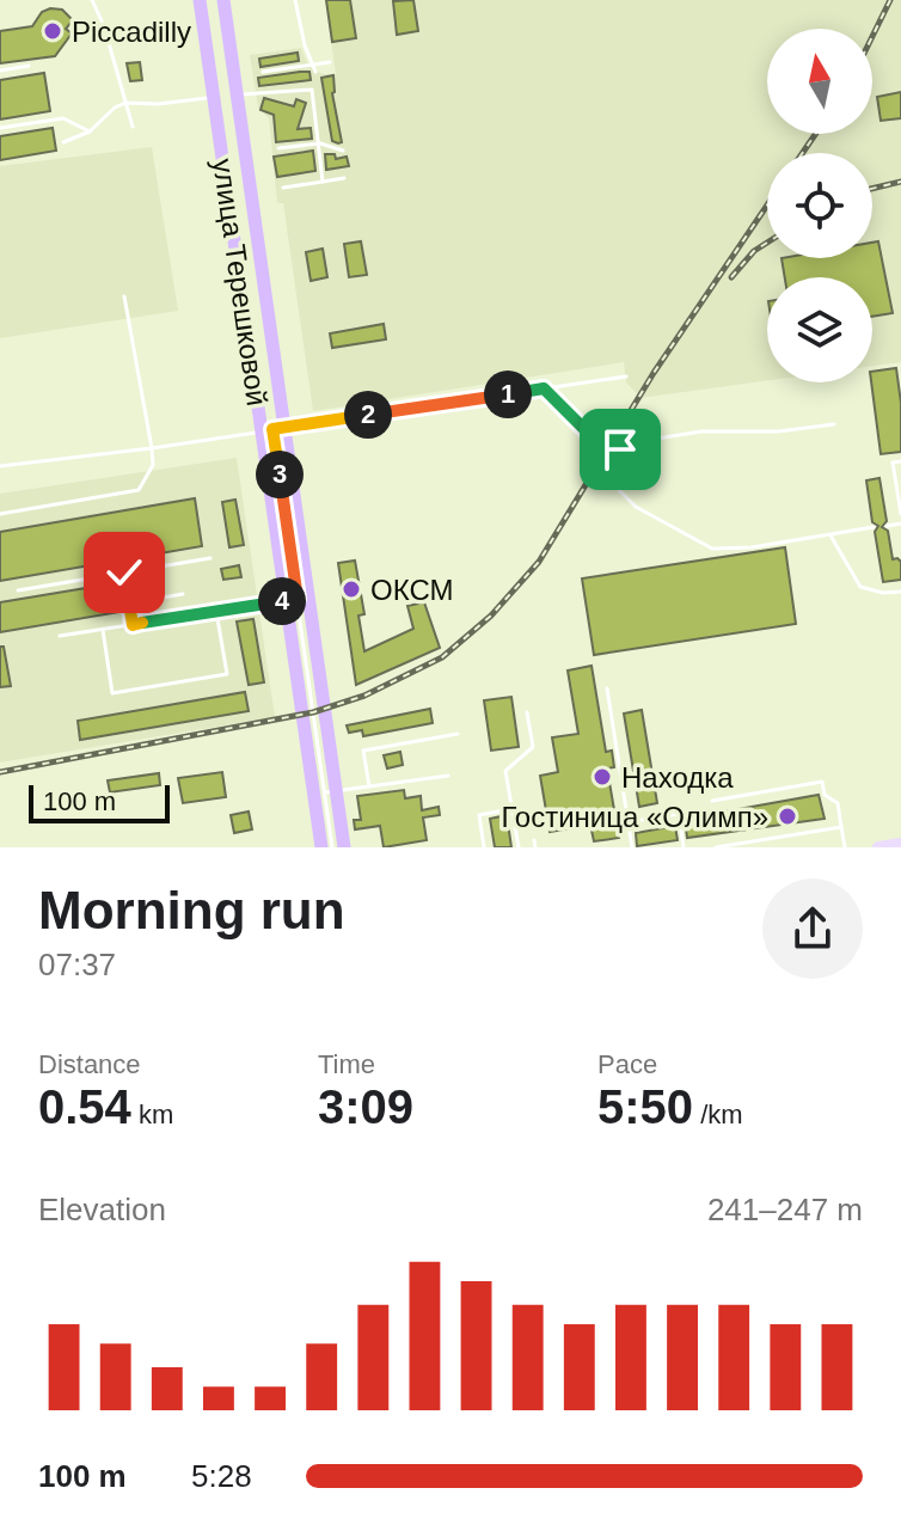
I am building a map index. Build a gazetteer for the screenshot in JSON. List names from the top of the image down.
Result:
{
  "streets": {
    "main road": ["улица Терешковой"]
  },
  "places": [
    "Piccadilly",
    "ОКСМ",
    "Находка",
    "Гостиница «Олимп»"
  ],
  "scale_bar": "100 m",
  "north": "top",
  "page": {
    "pins": [
      "1",
      "2",
      "3",
      "4"
    ],
    "scale": "100 m",
    "heading": ["Morning run", "07:37"],
    "stats": [
      ["Distance", "0.54 km"],
      ["Time", "3:09"],
      ["Pace", "5:50 /km"]
    ],
    "chart": ["Elevation", "241–247 m"],
    "list": [
      {
        "name": "100 m",
        "note": "5:28"
      }
    ]
  }
}
